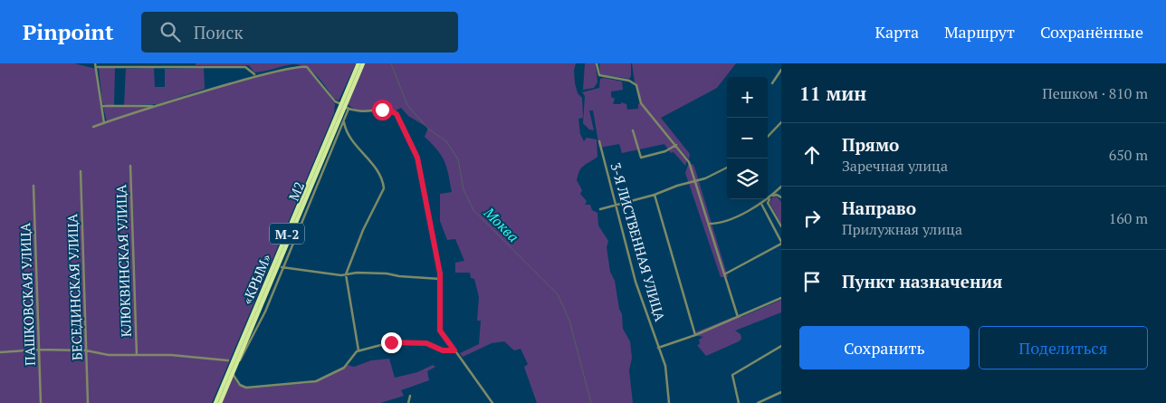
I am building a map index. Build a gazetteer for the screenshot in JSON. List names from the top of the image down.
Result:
{
  "streets": {
    "highway": ["М2", "М-2", "«КРЫМ»"],
    "street": [
      "3-Я ЛИСТВЕННАЯ УЛИЦА",
      "КЛЮКВИНСКАЯ УЛИЦА",
      "БЕСЕДИНСКАЯ УЛИЦА",
      "ПАШКОВСКАЯ УЛИЦА"
    ]
  },
  "water": ["Моква"],
  "page": {
    "header": "Pinpoint",
    "search": "Поиск",
    "nav": ["Карта", "Маршрут", "Сохранённые"],
    "heading": ["11 мин", "Пешком · 810 m"],
    "map_buttons": ["+", "−"],
    "list": [
      ["Прямо", "Заречная улица", "650 m"],
      ["Направо", "Прилужная улица", "160 m"],
      "Пункт назначения"
    ],
    "buttons": ["Сохранить", "Поделиться"]
  }
}
